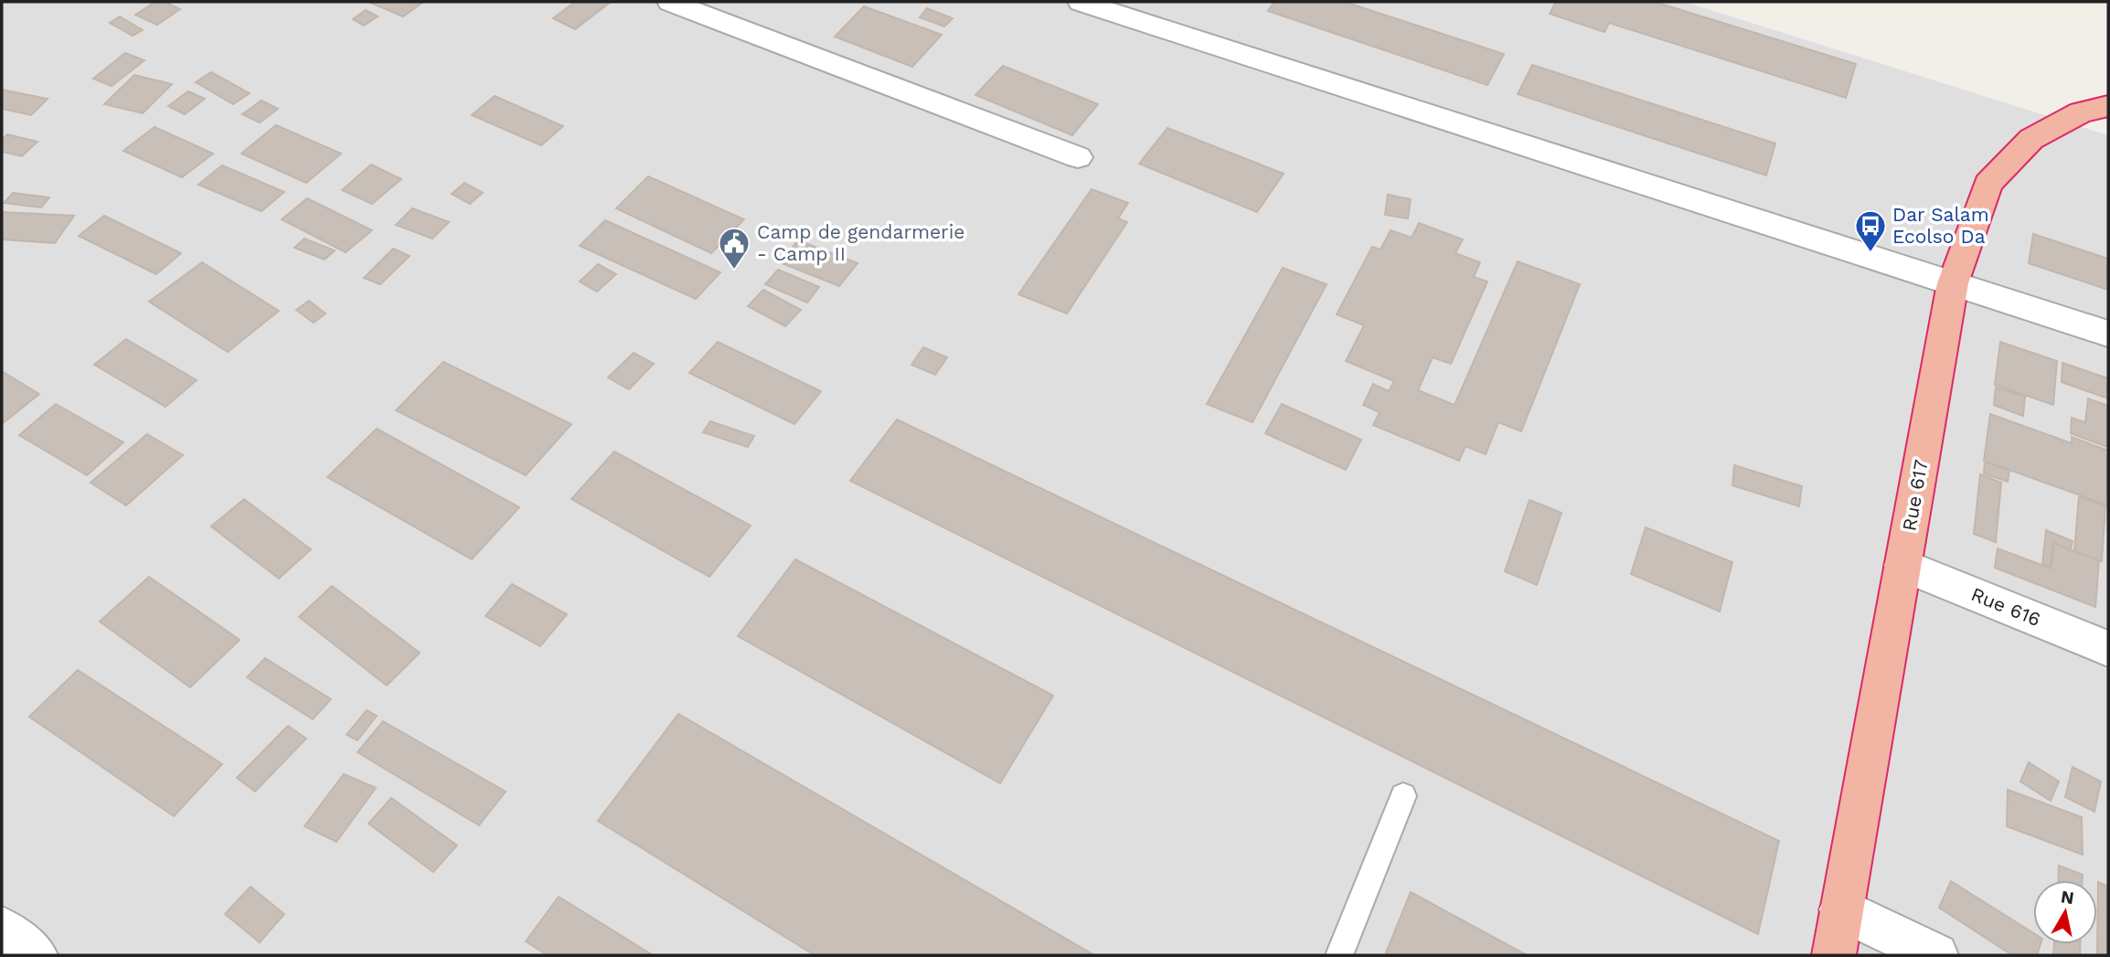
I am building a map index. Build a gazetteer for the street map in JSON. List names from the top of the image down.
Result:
{
  "streets": {
    "highway": ["Rue 617"],
    "street": ["Rue 616"]
  },
  "crossings": [
    ["Rue 617", "Rue 616"]
  ],
  "places": {
    "bus stop": ["Dar Salam Ecolso Da"],
    "public building": ["Camp de gendarmerie - Camp II"]
  },
  "north": "top"
}
